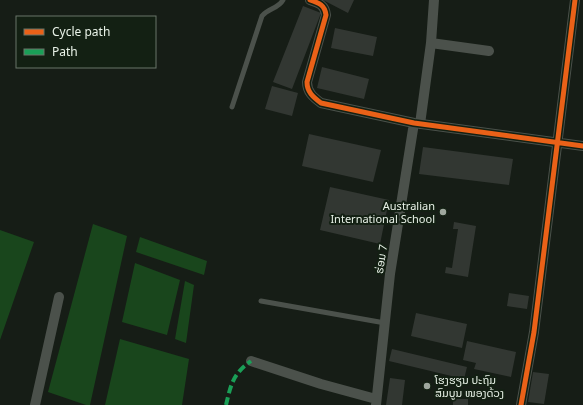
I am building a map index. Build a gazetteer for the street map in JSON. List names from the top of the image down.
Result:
{
  "streets": {
    "street": ["ຮ່ອມ 7"]
  },
  "places": ["Australian International School", "ໂຮງຮຽນ ປະຖົມ ສົມບູນ ໜອງດ້ວງ"],
  "legend": ["Cycle path", "Path"]
}
